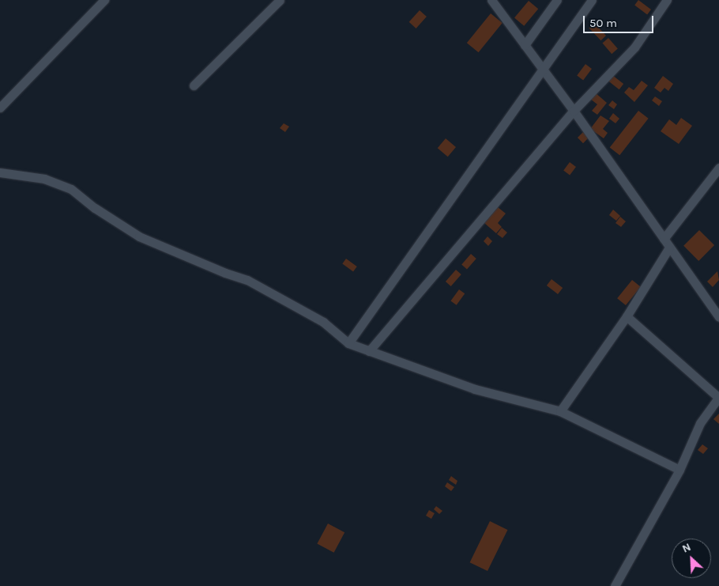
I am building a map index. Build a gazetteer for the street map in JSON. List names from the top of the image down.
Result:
{
  "scale_bar": "50 m",
  "north": "top left"
}
